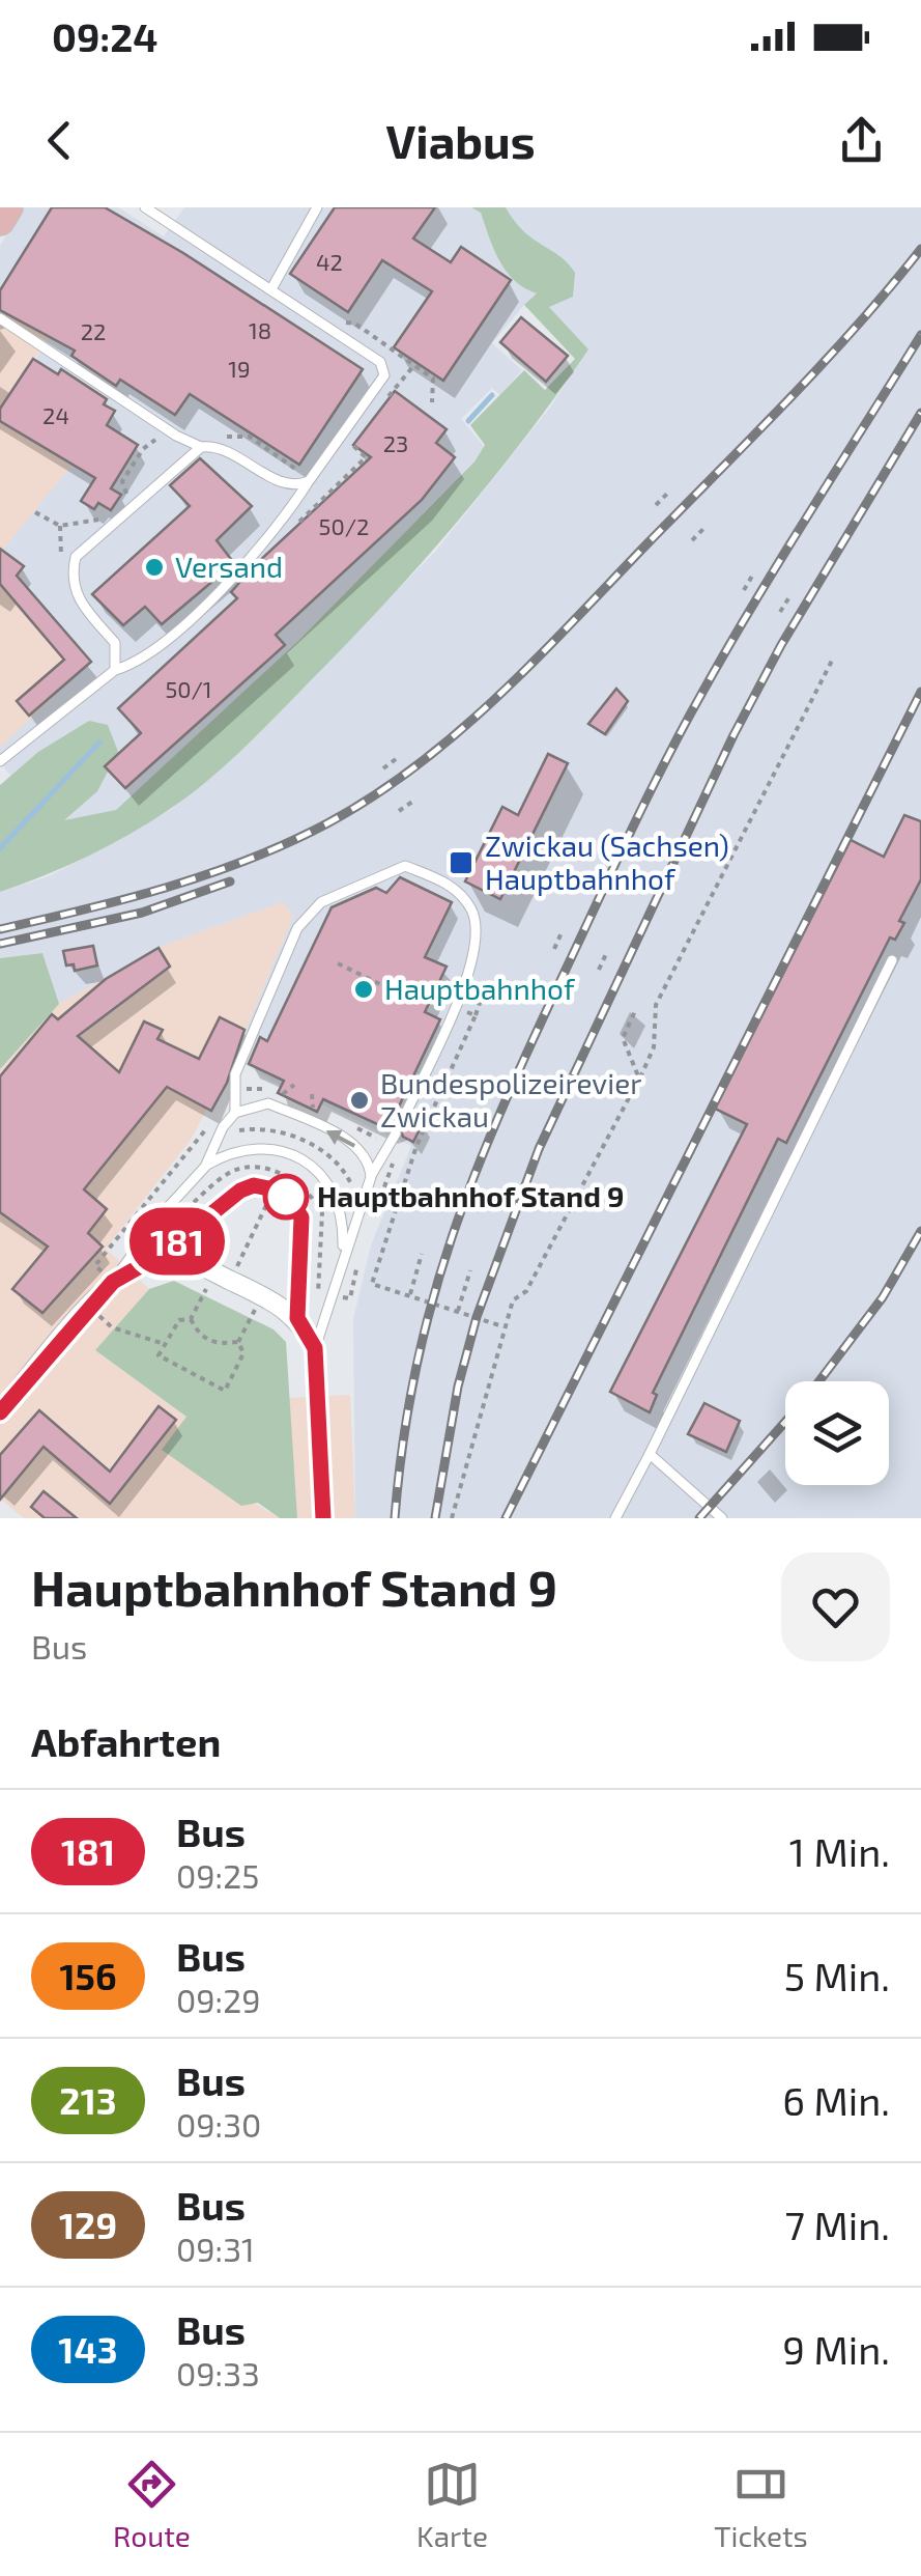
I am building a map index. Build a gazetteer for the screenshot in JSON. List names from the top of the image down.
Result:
{
  "places": {
    "other": [
      "Versand",
      "Hauptbahnhof",
      "Bundespolizeirevier Zwickau",
      "Hauptbahnhof Stand 9"
    ],
    "transit": ["Zwickau (Sachsen) Hauptbahnhof"]
  },
  "lines": ["bus line 181"],
  "house_numbers": [
    "42",
    "18",
    "22",
    "19",
    "24",
    "23",
    "50/2",
    "50/1"
  ],
  "page": {
    "status": "09:24",
    "header": "Viabus",
    "on_map": "181",
    "heading": [
      ["Hauptbahnhof Stand 9", "Bus"],
      "Abfahrten"
    ],
    "list": [
      {
        "mark": "181",
        "name": "Bus",
        "note": "09:25",
        "value": "1 Min."
      },
      {
        "mark": "156",
        "name": "Bus",
        "note": "09:29",
        "value": "5 Min."
      },
      {
        "mark": "213",
        "name": "Bus",
        "note": "09:30",
        "value": "6 Min."
      },
      {
        "mark": "129",
        "name": "Bus",
        "note": "09:31",
        "value": "7 Min."
      },
      {
        "mark": "143",
        "name": "Bus",
        "note": "09:33",
        "value": "9 Min."
      }
    ],
    "tabs": ["Route", "Karte", "Tickets"]
  }
}
